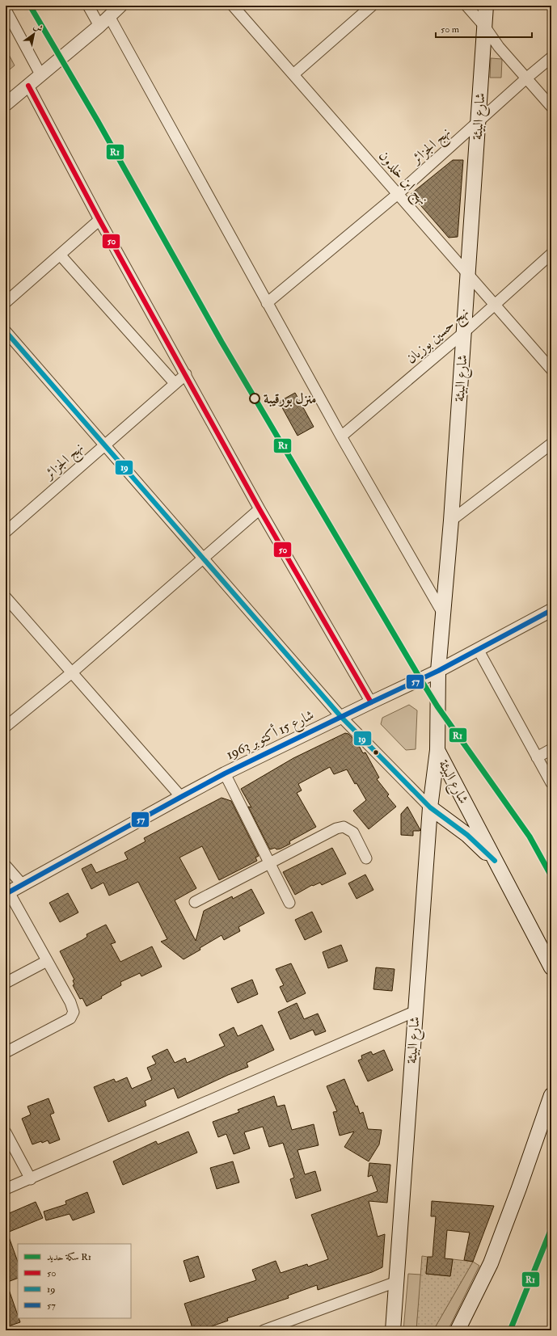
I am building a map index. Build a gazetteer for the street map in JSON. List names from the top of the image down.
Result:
{
  "streets": {
    "main road": ["شارع البيئة"],
    "street": [
      "نهج الجزائر",
      "نهج ابن خلدون",
      "نهج حسين بوزيان",
      "شارع 15 أكتوبر 1963"
    ]
  },
  "crossings": [
    ["شارع البيئة", "نهج الجزائر"],
    ["شارع البيئة", "نهج ابن خلدون"],
    ["شارع البيئة", "نهج حسين بوزيان"],
    ["شارع البيئة", "شارع 15 أكتوبر 1963"],
    ["نهج الجزائر", "نهج ابن خلدون"],
    ["نهج ابن خلدون", "نهج حسين بوزيان"]
  ],
  "places": ["منزل بورقيبة"],
  "lines": [
    "rail line R1",
    "transit line 50",
    "transit line 19",
    "transit line 57"
  ],
  "legend": [
    "سكة حديد R1",
    "50",
    "19",
    "57"
  ],
  "scale_bar": "50 m",
  "north": "top right"
}
